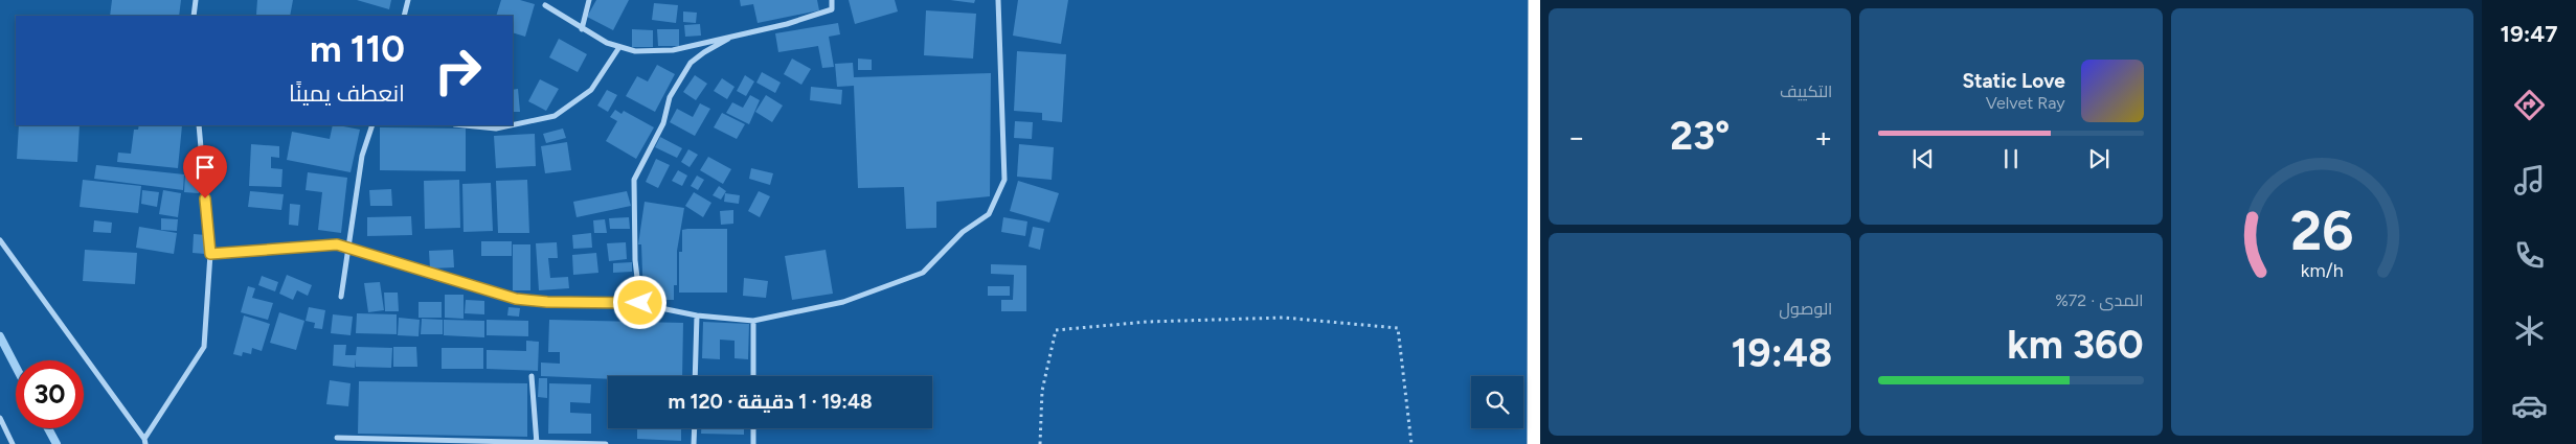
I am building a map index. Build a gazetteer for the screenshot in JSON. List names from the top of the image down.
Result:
{
  "page": {
    "tabs": "19:47",
    "tile": [
      "التكييف",
      ["المدى · 72%", "360 km"],
      ["الوصول", "19:48"]
    ],
    "turn": ["110 m", "انعطف يمينًا"],
    "song": ["Static Love", "Velvet Ray"],
    "heat": ["−", "23°", "+"],
    "limit": "30",
    "trip": "19:48 · 1 دقيقة · 120 m",
    "gauge": ["26", "km/h"]
  }
}
